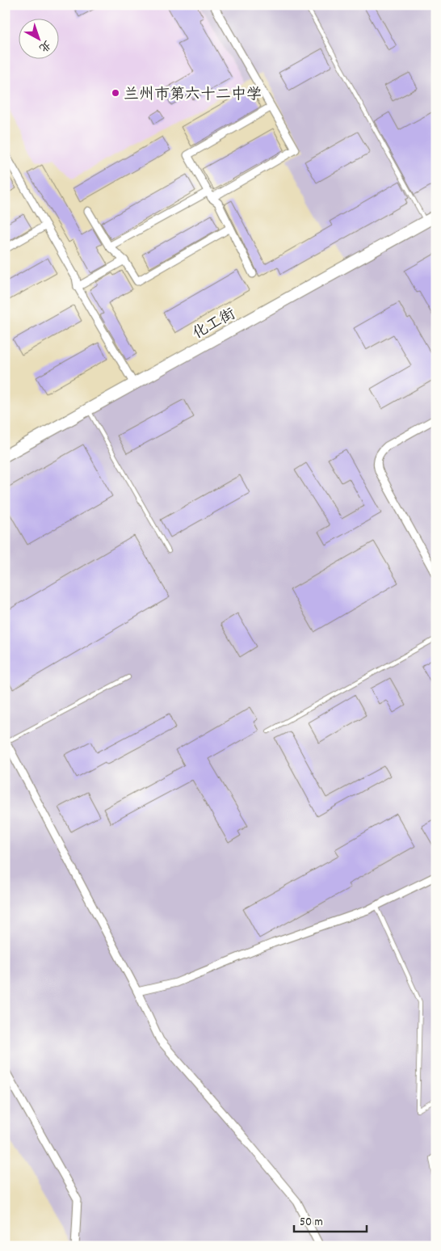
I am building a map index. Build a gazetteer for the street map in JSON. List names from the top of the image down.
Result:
{
  "streets": {
    "street": ["化工街"]
  },
  "places": ["兰州市第六十二中学"],
  "scale_bar": "50 m",
  "north": "bottom right"
}
